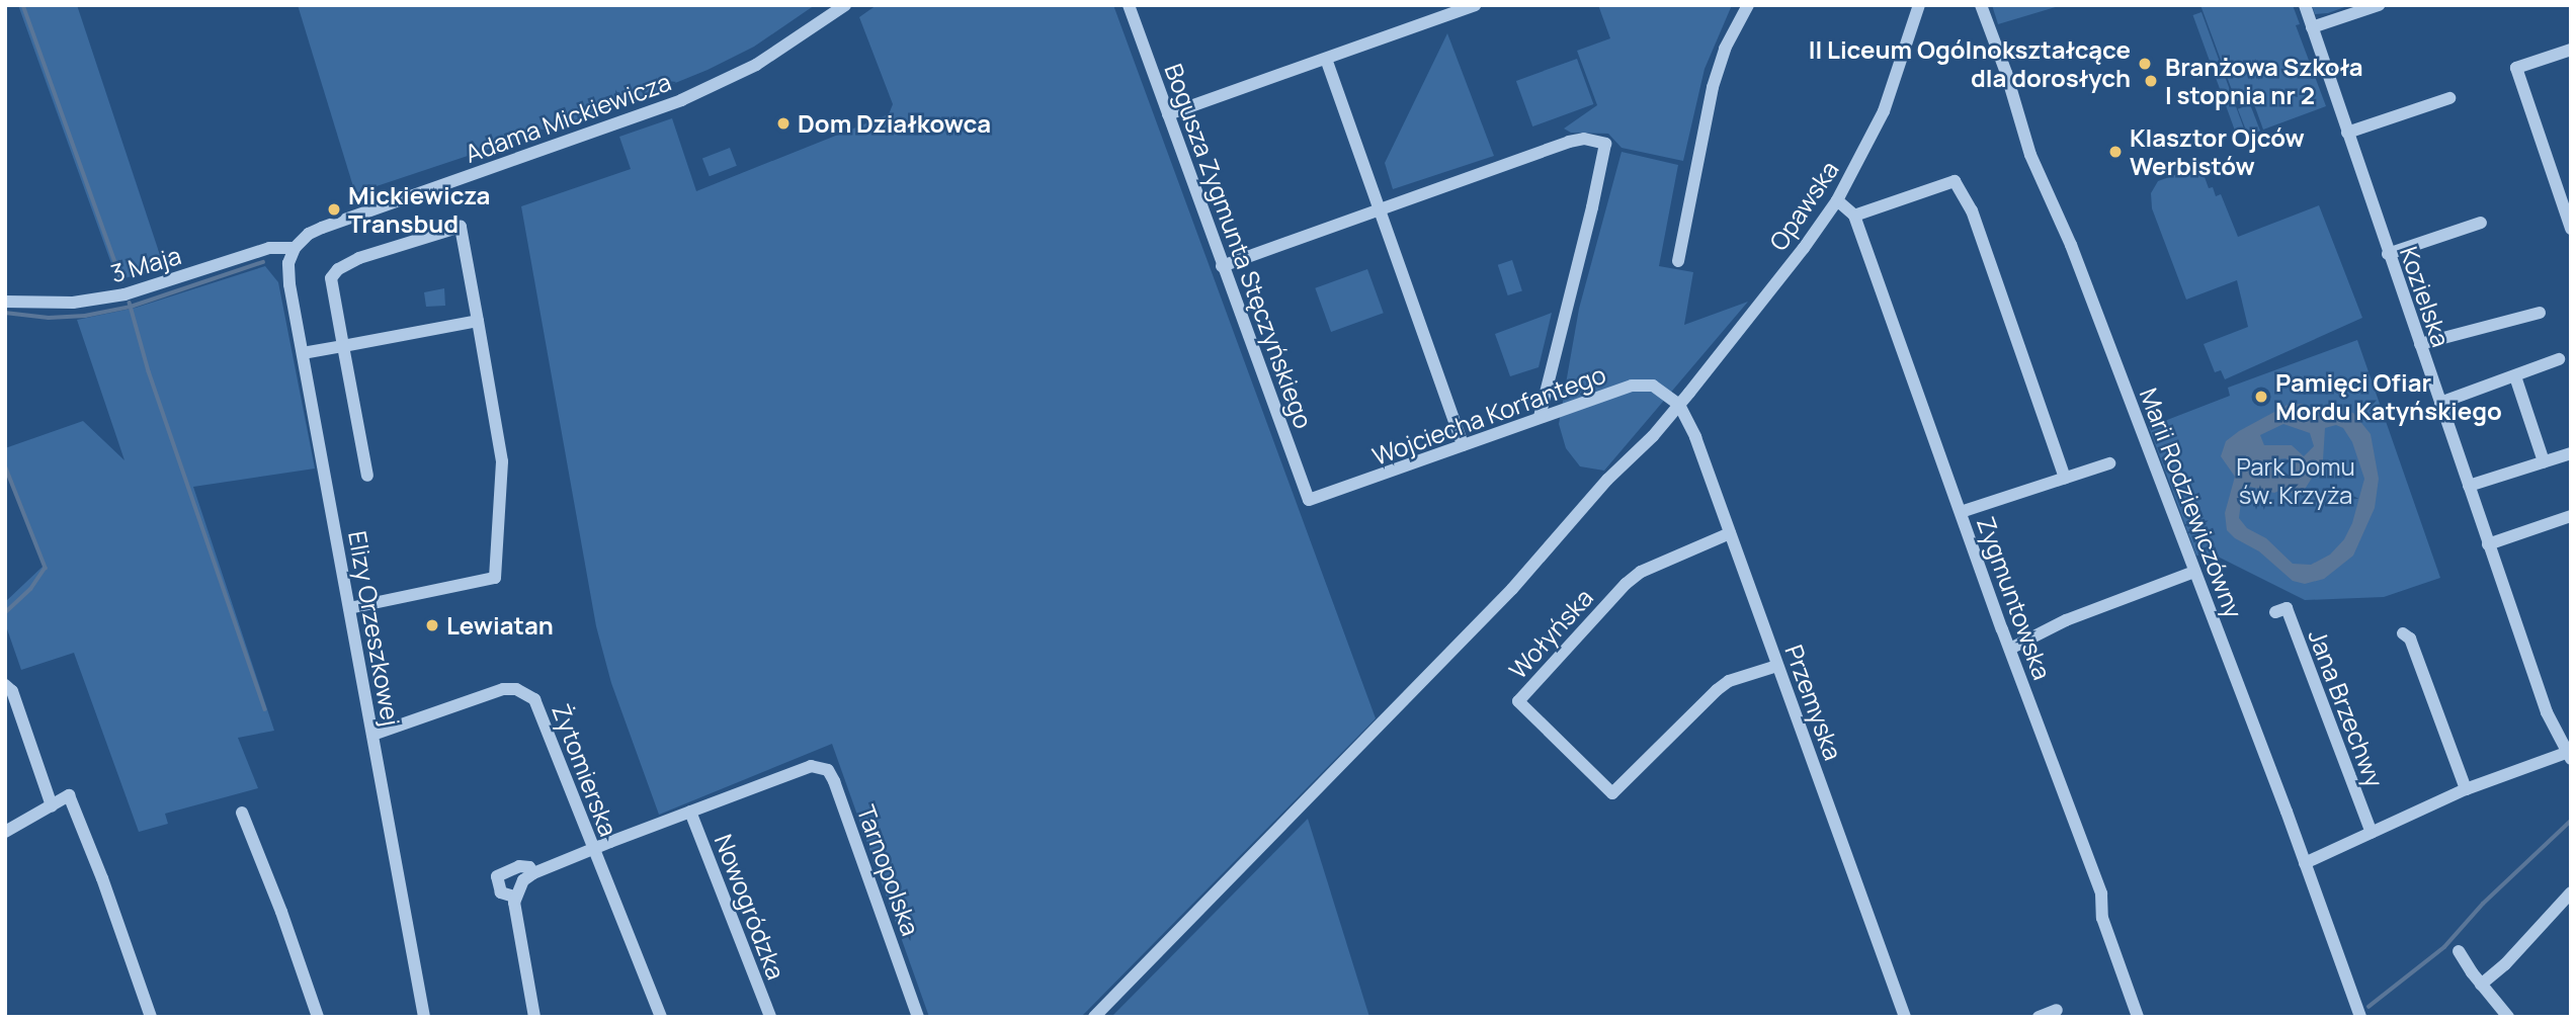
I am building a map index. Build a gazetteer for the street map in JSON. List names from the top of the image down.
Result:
{
  "streets": {
    "street": [
      "Adama Mickiewicza",
      "Opawska",
      "Bogusza Zygmunta Stęczyńskiego",
      "3 Maja",
      "Kozielska",
      "Wojciecha Korfantego",
      "Marii Rodziewiczówny",
      "Zygmuntowska",
      "Elizy Orzeszkowej",
      "Wołyńska",
      "Przemyska",
      "Jana Brzechwy",
      "Żytomierska",
      "Tarnopolska",
      "Nowogródzka"
    ]
  },
  "crossings": [
    ["Adama Mickiewicza", "3 Maja"],
    ["Adama Mickiewicza", "Elizy Orzeszkowej"],
    ["Opawska", "Wojciecha Korfantego"],
    ["Opawska", "Zygmuntowska"],
    ["Opawska", "Przemyska"],
    ["Bogusza Zygmunta Stęczyńskiego", "Wojciecha Korfantego"],
    ["3 Maja", "Elizy Orzeszkowej"],
    ["Wojciecha Korfantego", "Przemyska"],
    ["Elizy Orzeszkowej", "Żytomierska"],
    ["Wołyńska", "Przemyska"],
    ["Tarnopolska", "Nowogródzka"]
  ],
  "parks": ["Park Domu św. Krzyża"],
  "places": [
    "II Liceum Ogólnokształcące dla dorosłych",
    "Branżowa Szkoła I stopnia nr 2",
    "Dom Działkowca",
    "Klasztor Ojców Werbistów",
    "Mickiewicza Transbud",
    "Pamięci Ofiar Mordu Katyńskiego",
    "Lewiatan"
  ]
}
